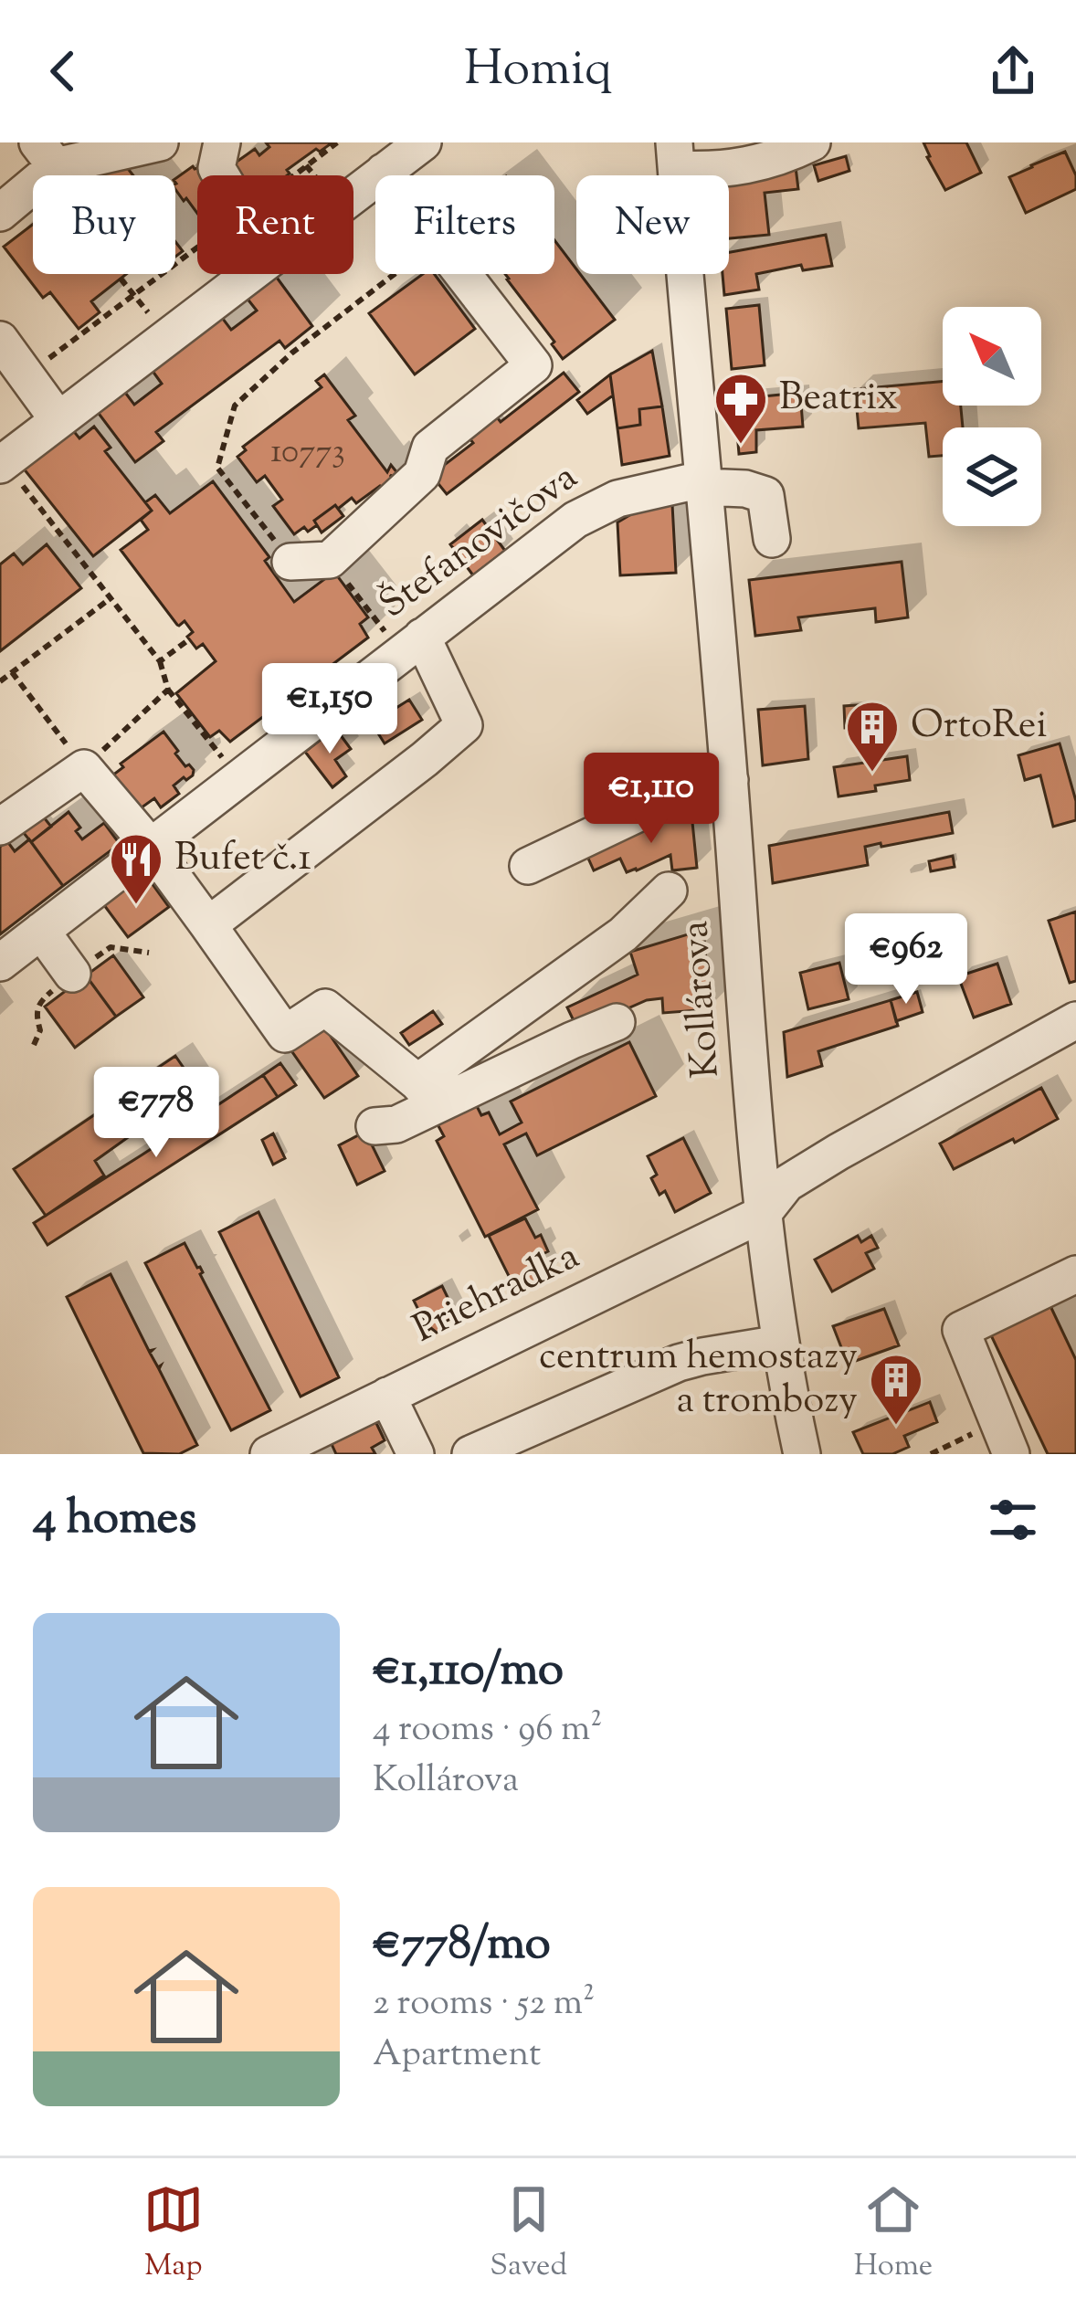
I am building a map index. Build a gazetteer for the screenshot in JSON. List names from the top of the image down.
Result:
{
  "streets": {
    "street": ["Štefanovičova", "Kollárova", "Priehradka"]
  },
  "crossings": [
    ["Štefanovičova", "Kollárova"],
    ["Kollárova", "Priehradka"]
  ],
  "places": {
    "pharmacy": ["Beatrix"],
    "building": ["OrtoRei", "centrum hemostazy a trombozy"],
    "restaurant": ["Bufet č.1"]
  },
  "house_numbers": ["10773"],
  "north": "top left",
  "page": {
    "header": "Homiq",
    "chip": [
      "Buy",
      "Rent",
      "Filters",
      "New"
    ],
    "price": [
      "€1,150",
      "€1,110",
      "€962",
      "€778"
    ],
    "heading": "4 homes",
    "list": [
      {
        "name": "€1,110/mo",
        "note": "4 rooms · 96 m² · Kollárova"
      },
      {
        "name": "€778/mo",
        "note": "2 rooms · 52 m² · Apartment"
      }
    ],
    "tabs": ["Map", "Saved", "Home"]
  }
}
